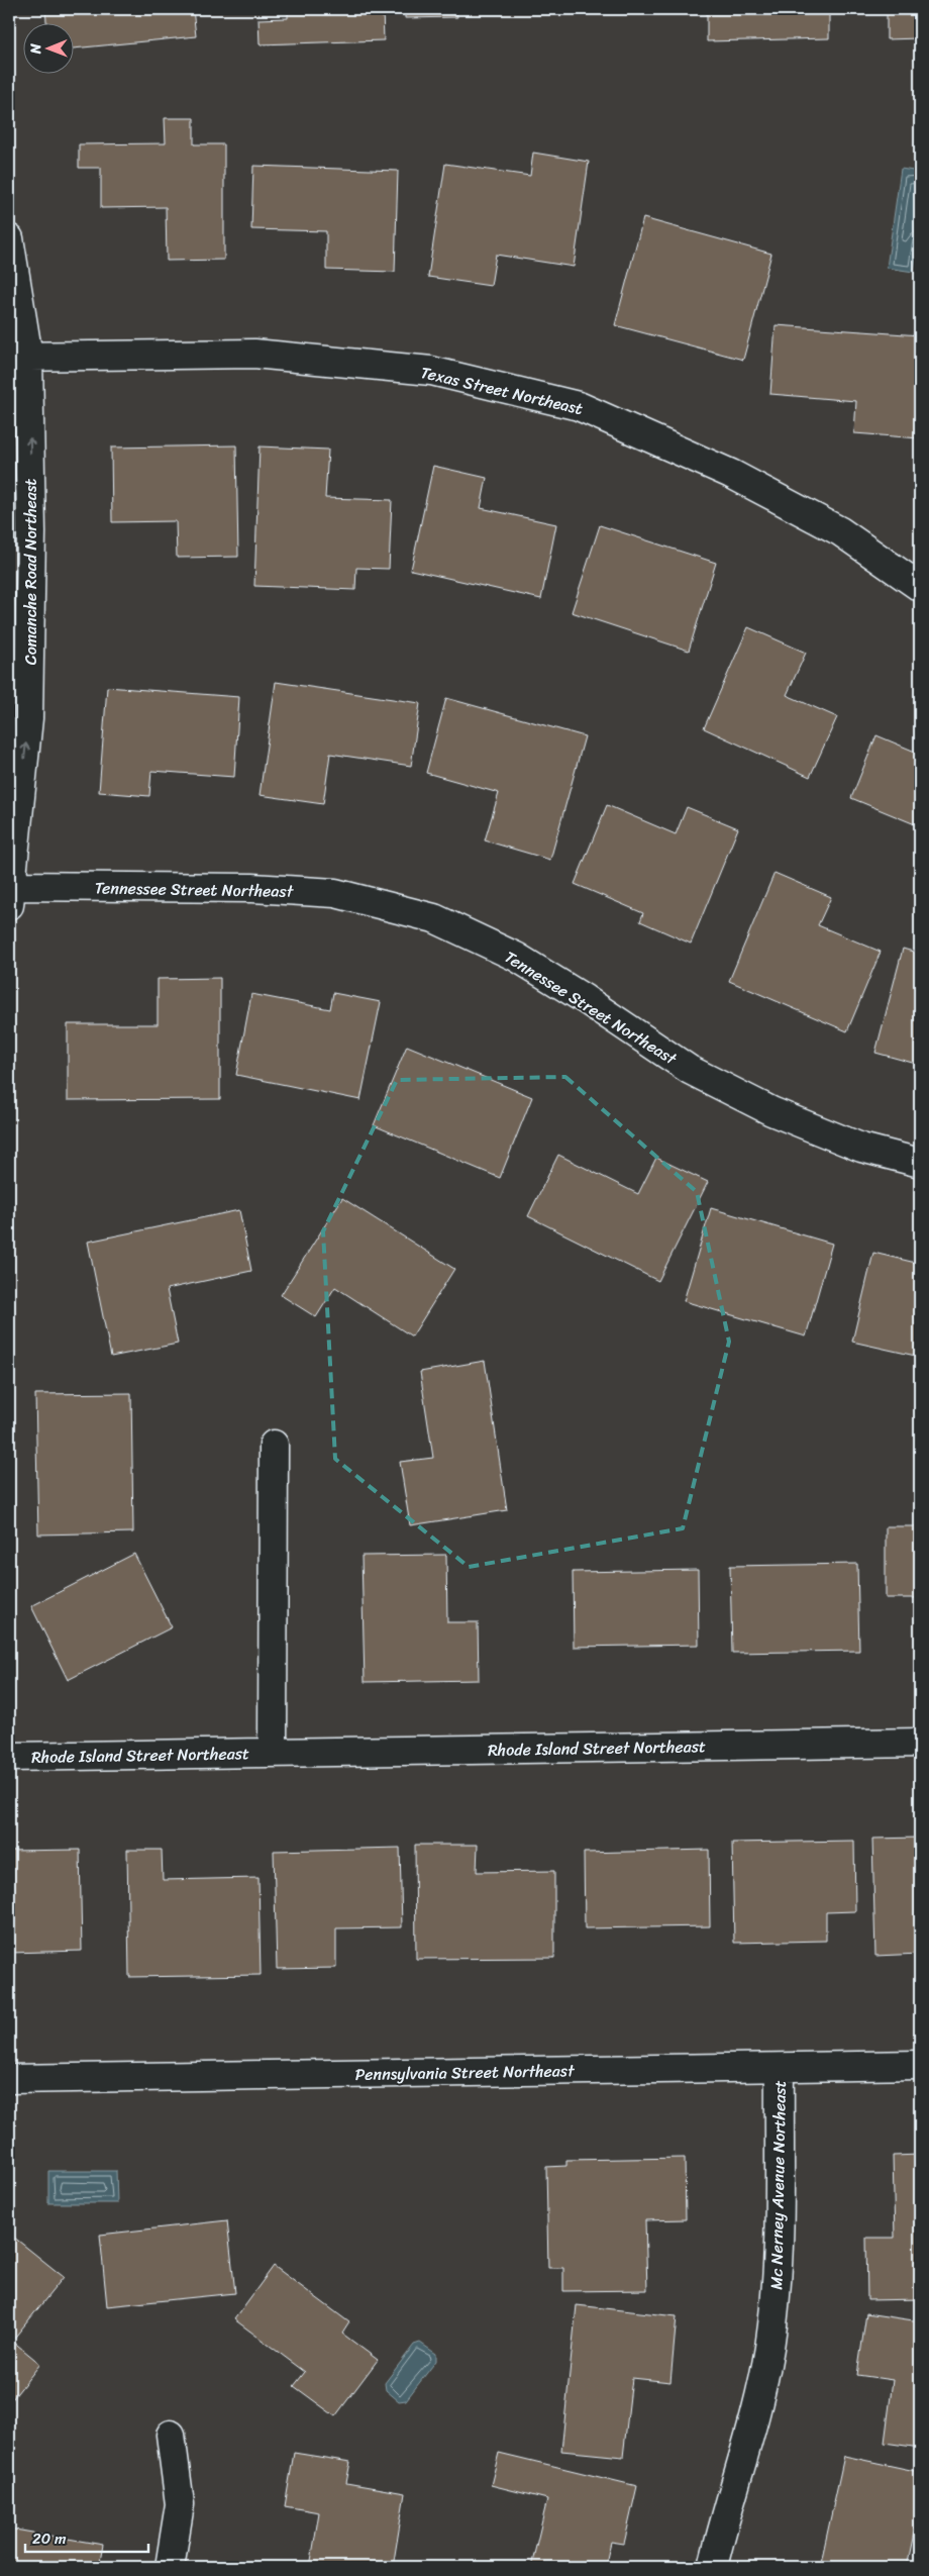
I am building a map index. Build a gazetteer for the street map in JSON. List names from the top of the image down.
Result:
{
  "streets": {
    "street": [
      "Texas Street Northeast",
      "Comanche Road Northeast",
      "Tennessee Street Northeast",
      "Rhode Island Street Northeast",
      "Pennsylvania Street Northeast",
      "Mc Nerney Avenue Northeast"
    ]
  },
  "crossings": [
    ["Texas Street Northeast", "Comanche Road Northeast"],
    ["Comanche Road Northeast", "Tennessee Street Northeast"],
    ["Pennsylvania Street Northeast", "Mc Nerney Avenue Northeast"]
  ],
  "one_way": ["Comanche Road Northeast"],
  "scale_bar": "20 m",
  "north": "left"
}
